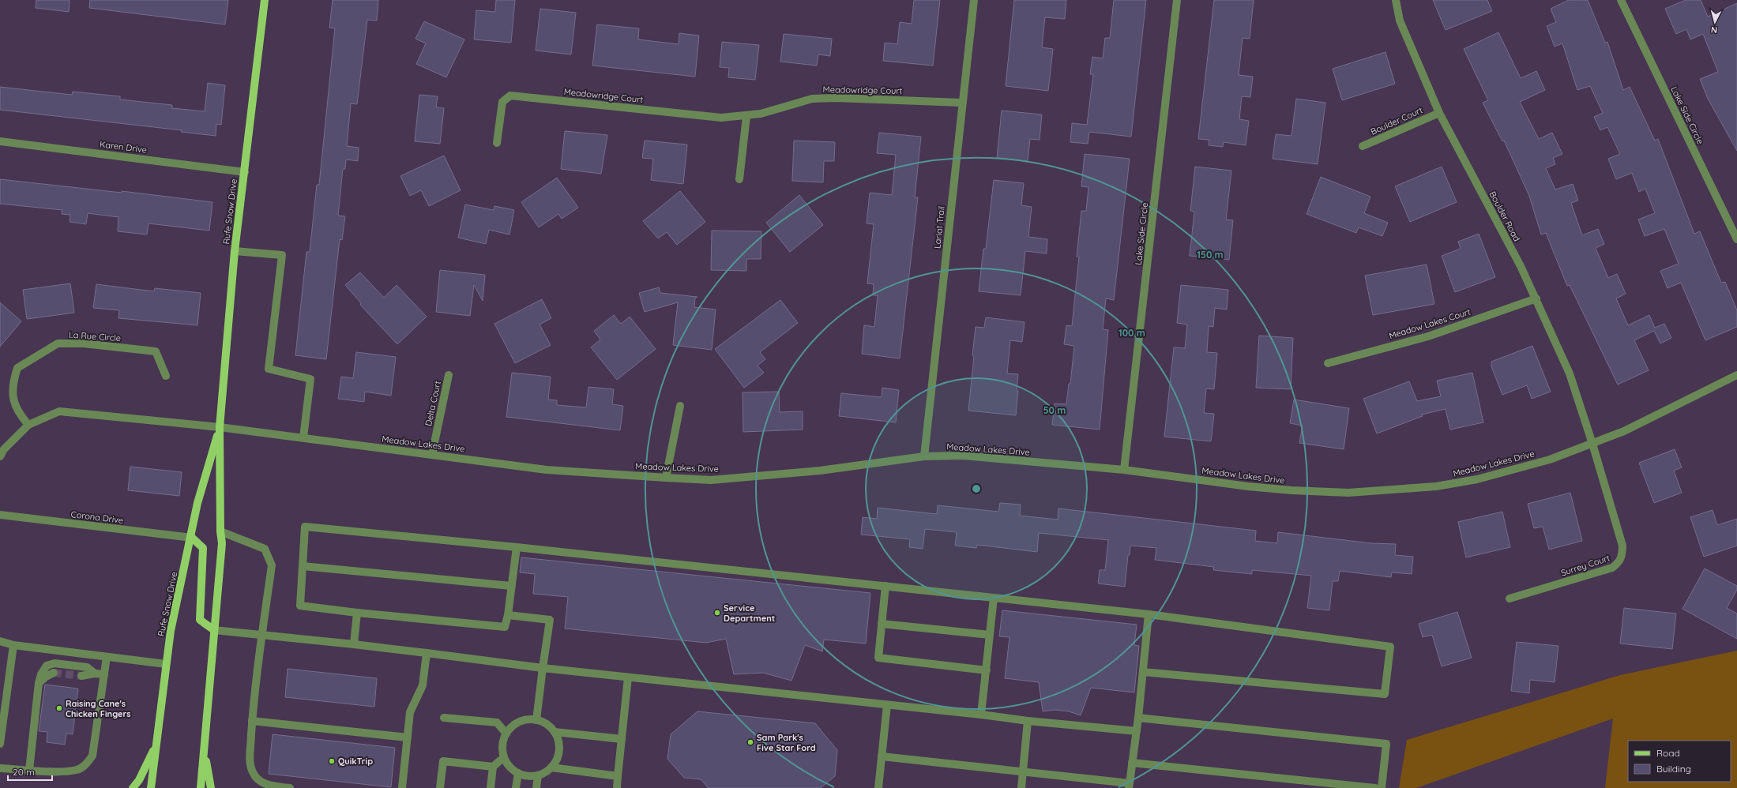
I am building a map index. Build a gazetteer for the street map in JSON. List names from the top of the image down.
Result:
{
  "streets": {
    "main road": ["Rufe Snow Drive"],
    "street": [
      "Meadowridge Court",
      "Lake Side Circle",
      "Boulder Court",
      "Karen Drive",
      "Boulder Road",
      "Lariat Trail",
      "Meadow Lakes Court",
      "La Rue Circle",
      "Delta Court",
      "Meadow Lakes Drive",
      "Corona Drive",
      "Surrey Court"
    ]
  },
  "crossings": [
    ["Meadowridge Court", "Lariat Trail"],
    ["Lake Side Circle", "Meadow Lakes Drive"],
    ["Boulder Court", "Boulder Road"],
    ["Karen Drive", "Rufe Snow Drive"],
    ["Rufe Snow Drive", "Meadow Lakes Drive"],
    ["Rufe Snow Drive", "Corona Drive"],
    ["Boulder Road", "Meadow Lakes Court"],
    ["Boulder Road", "Meadow Lakes Drive"],
    ["Boulder Road", "Surrey Court"],
    ["Lariat Trail", "Meadow Lakes Drive"],
    ["La Rue Circle", "Meadow Lakes Drive"],
    ["Delta Court", "Meadow Lakes Drive"],
    ["Meadow Lakes Drive", "Surrey Court"]
  ],
  "places": [
    "Service Department",
    "Raising Cane's Chicken Fingers",
    "Sam Park's Five Star Ford",
    "QuikTrip"
  ],
  "legend": ["Road", "Building"],
  "scale_bar": "20 m",
  "north": "bottom",
  "rings": ["150 m", "100 m", "50 m"]
}
